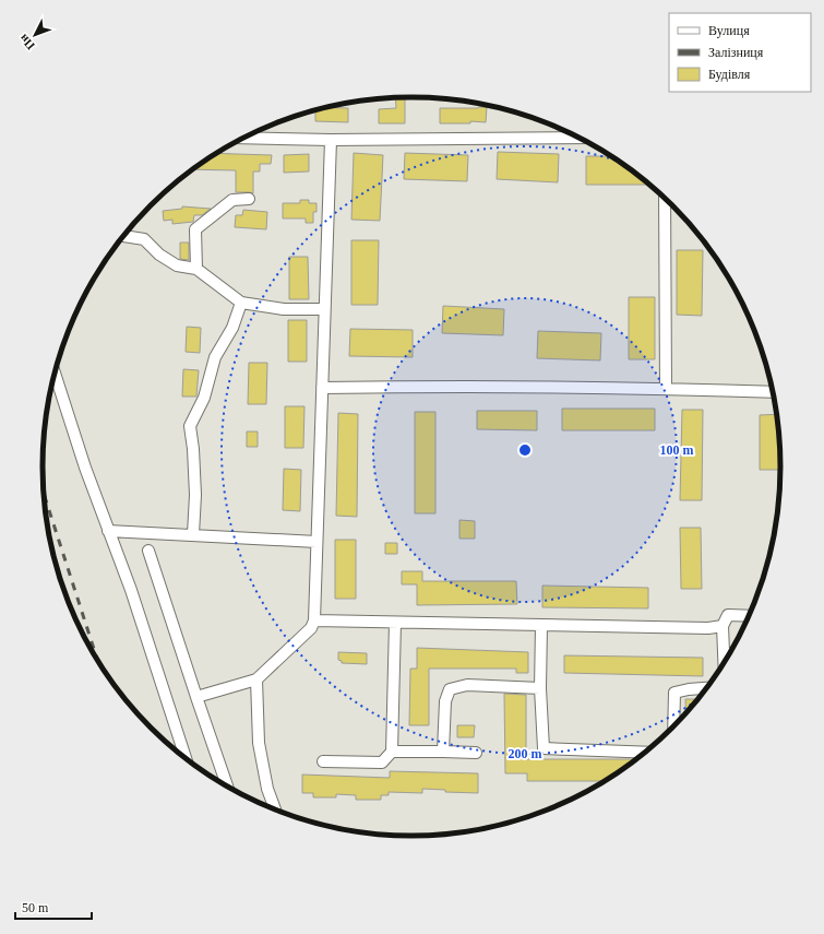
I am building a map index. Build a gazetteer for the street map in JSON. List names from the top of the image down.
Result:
{
  "legend": ["Вулиця", "Залізниця", "Будівля"],
  "scale_bar": "50 m",
  "north": "bottom left",
  "rings": ["100 m", "200 m"]
}
